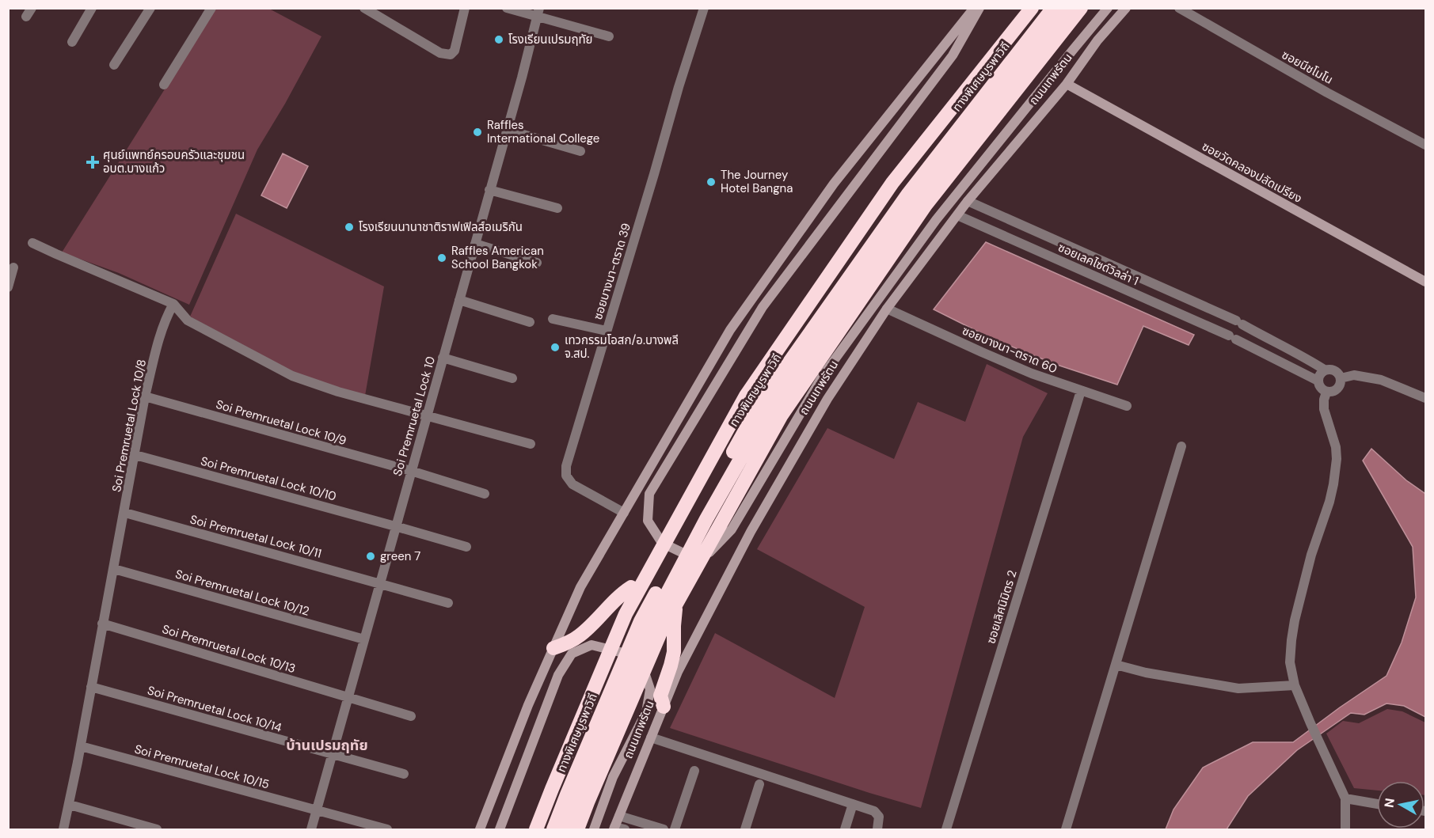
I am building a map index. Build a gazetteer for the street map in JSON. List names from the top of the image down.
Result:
{
  "streets": {
    "highway": ["ทางพิเศษบูรพาวิถี", "ถนนเทพรัตน"],
    "main road": ["ซอยวัดคลองปลัดเปรียง"],
    "street": [
      "ซอยนีชโมโน",
      "ซอยเลคไซด์วิลล่า 1",
      "ซอยบางนา-ตราด 39",
      "ซอยบางนา-ตราด 60",
      "Soi Premruetal Lock 10",
      "Soi Premruetal Lock 10/9",
      "Soi Premruetal Lock 10/8",
      "Soi Premruetal Lock 10/10",
      "Soi Premruetal Lock 10/11",
      "Soi Premruetal Lock 10/12",
      "ซอยเลิศนิมิตร 2",
      "Soi Premruetal Lock 10/13",
      "Soi Premruetal Lock 10/14",
      "Soi Premruetal Lock 10/15"
    ]
  },
  "crossings": [
    ["ถนนเทพรัตน", "ซอยวัดคลองปลัดเปรียง"],
    ["ถนนเทพรัตน", "ซอยเลคไซด์วิลล่า 1"],
    ["ถนนเทพรัตน", "ซอยบางนา-ตราด 60"],
    ["ซอยบางนา-ตราด 60", "ซอยเลิศนิมิตร 2"],
    ["Soi Premruetal Lock 10", "Soi Premruetal Lock 10/9"],
    ["Soi Premruetal Lock 10", "Soi Premruetal Lock 10/10"],
    ["Soi Premruetal Lock 10", "Soi Premruetal Lock 10/11"],
    ["Soi Premruetal Lock 10", "Soi Premruetal Lock 10/12"],
    ["Soi Premruetal Lock 10", "Soi Premruetal Lock 10/13"],
    ["Soi Premruetal Lock 10", "Soi Premruetal Lock 10/14"],
    ["Soi Premruetal Lock 10", "Soi Premruetal Lock 10/15"],
    ["Soi Premruetal Lock 10/9", "Soi Premruetal Lock 10/8"],
    ["Soi Premruetal Lock 10/8", "Soi Premruetal Lock 10/10"],
    ["Soi Premruetal Lock 10/8", "Soi Premruetal Lock 10/11"],
    ["Soi Premruetal Lock 10/8", "Soi Premruetal Lock 10/12"],
    ["Soi Premruetal Lock 10/8", "Soi Premruetal Lock 10/13"],
    ["Soi Premruetal Lock 10/8", "Soi Premruetal Lock 10/14"],
    ["Soi Premruetal Lock 10/8", "Soi Premruetal Lock 10/15"]
  ],
  "districts": ["บ้านเปรมฤทัย"],
  "places": {
    "other": [
      "โรงเรียนเปรมฤทัย",
      "Raffles International College",
      "The Journey Hotel Bangna",
      "โรงเรียนนานาชาติราฟเฟิลส์อเมริกัน",
      "Raffles American School Bangkok",
      "เทวกรรมโอสก/อ.บางพลี จ.สป.",
      "green 7"
    ],
    "health": ["ศุนย์แพทย์ครอบครัวและชุมชน อบต.บางแก้ว"]
  },
  "north": "left"
}
